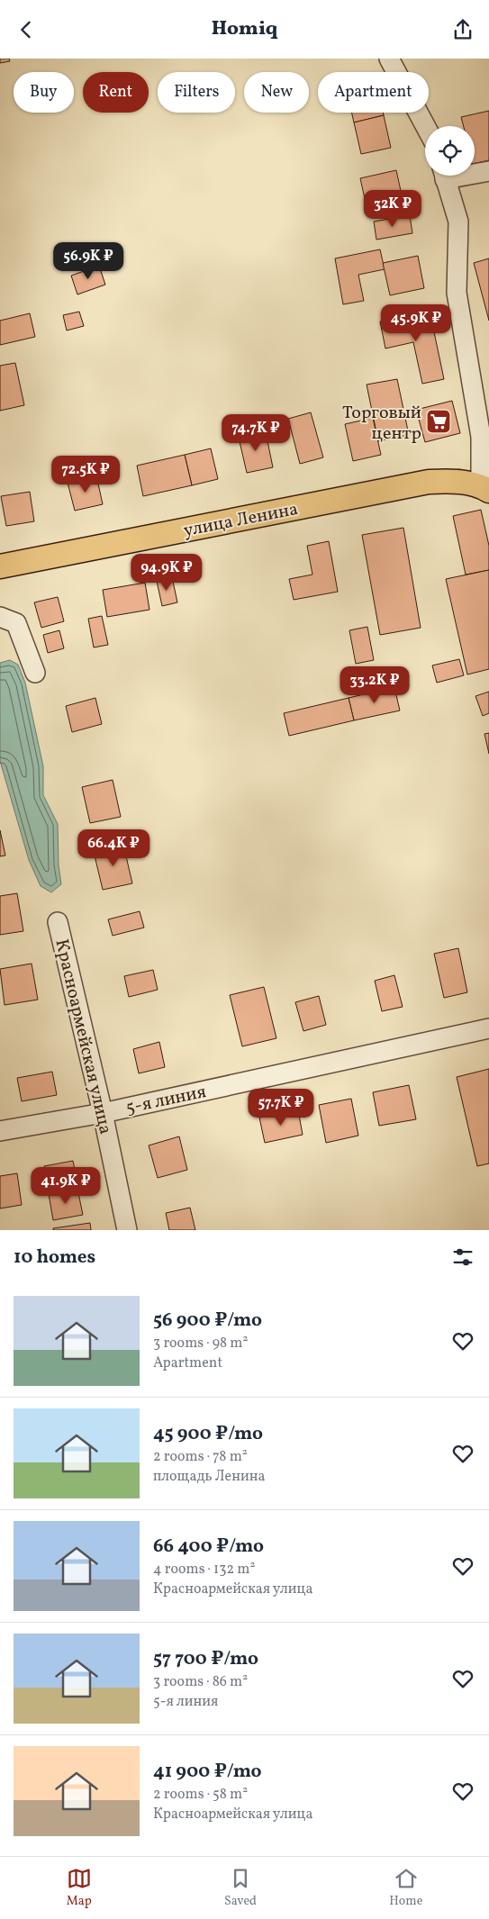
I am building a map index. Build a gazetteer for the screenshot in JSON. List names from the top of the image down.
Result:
{
  "streets": {
    "main road": ["улица Ленина"],
    "street": ["Красноармейская улица", "5-я линия"]
  },
  "crossings": [
    ["Красноармейская улица", "5-я линия"]
  ],
  "places": {
    "supermarket": ["Торговый центр"]
  },
  "page": {
    "header": "Homiq",
    "chip": [
      "Buy",
      "Rent",
      "Filters",
      "New",
      "Apartment"
    ],
    "price": [
      "32K ₽",
      "56.9K ₽",
      "45.9K ₽",
      "74.7K ₽",
      "72.5K ₽",
      "94.9K ₽",
      "33.2K ₽",
      "66.4K ₽",
      "57.7K ₽",
      "41.9K ₽"
    ],
    "heading": "10 homes",
    "list": [
      {
        "name": "56 900 ₽/mo",
        "note": "3 rooms · 98 m² · Apartment"
      },
      {
        "name": "45 900 ₽/mo",
        "note": "2 rooms · 78 m² · площадь Ленина"
      },
      {
        "name": "66 400 ₽/mo",
        "note": "4 rooms · 132 m² · Красноармейская улица"
      },
      {
        "name": "57 700 ₽/mo",
        "note": "3 rooms · 86 m² · 5-я линия"
      },
      {
        "name": "41 900 ₽/mo",
        "note": "2 rooms · 58 m² · Красноармейская улица"
      }
    ],
    "tabs": ["Map", "Saved", "Home"]
  }
}
